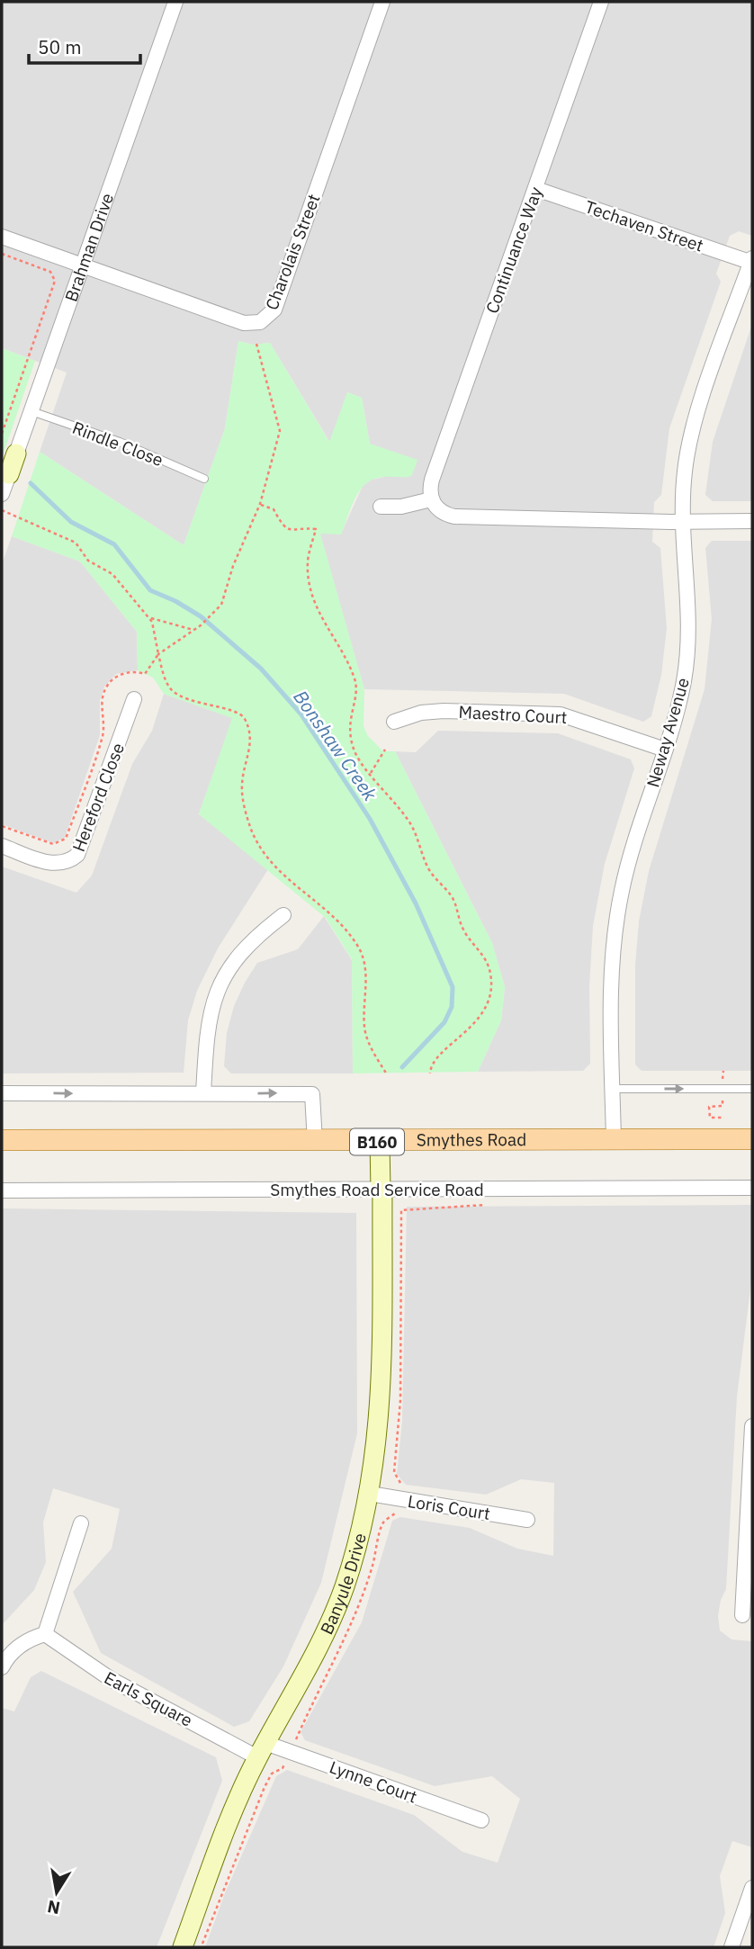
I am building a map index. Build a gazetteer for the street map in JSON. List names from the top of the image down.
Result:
{
  "streets": {
    "main road": ["Smythes Road", "B160"],
    "street": [
      "Techaven Street",
      "Brahman Drive",
      "Continuance Way",
      "Charolais Street",
      "Maestro Court",
      "Neway Avenue",
      "Hereford Close",
      "Smythes Road Service Road",
      "Loris Court",
      "Banyule Drive",
      "Earls Square",
      "Lynne Court"
    ],
    "lane": ["Rindle Close"]
  },
  "crossings": [
    ["Techaven Street", "Continuance Way"],
    ["Techaven Street", "Neway Avenue"],
    ["Brahman Drive", "Charolais Street"],
    ["Brahman Drive", "Rindle Close"],
    ["Maestro Court", "Neway Avenue"],
    ["Neway Avenue", "Smythes Road"],
    ["Smythes Road", "Banyule Drive"],
    ["Smythes Road Service Road", "Banyule Drive"],
    ["Loris Court", "Banyule Drive"],
    ["Banyule Drive", "Earls Square"],
    ["Banyule Drive", "Lynne Court"],
    ["Earls Square", "Lynne Court"]
  ],
  "water": ["Bonshaw Creek"],
  "scale_bar": "50 m",
  "north": "bottom"
}
